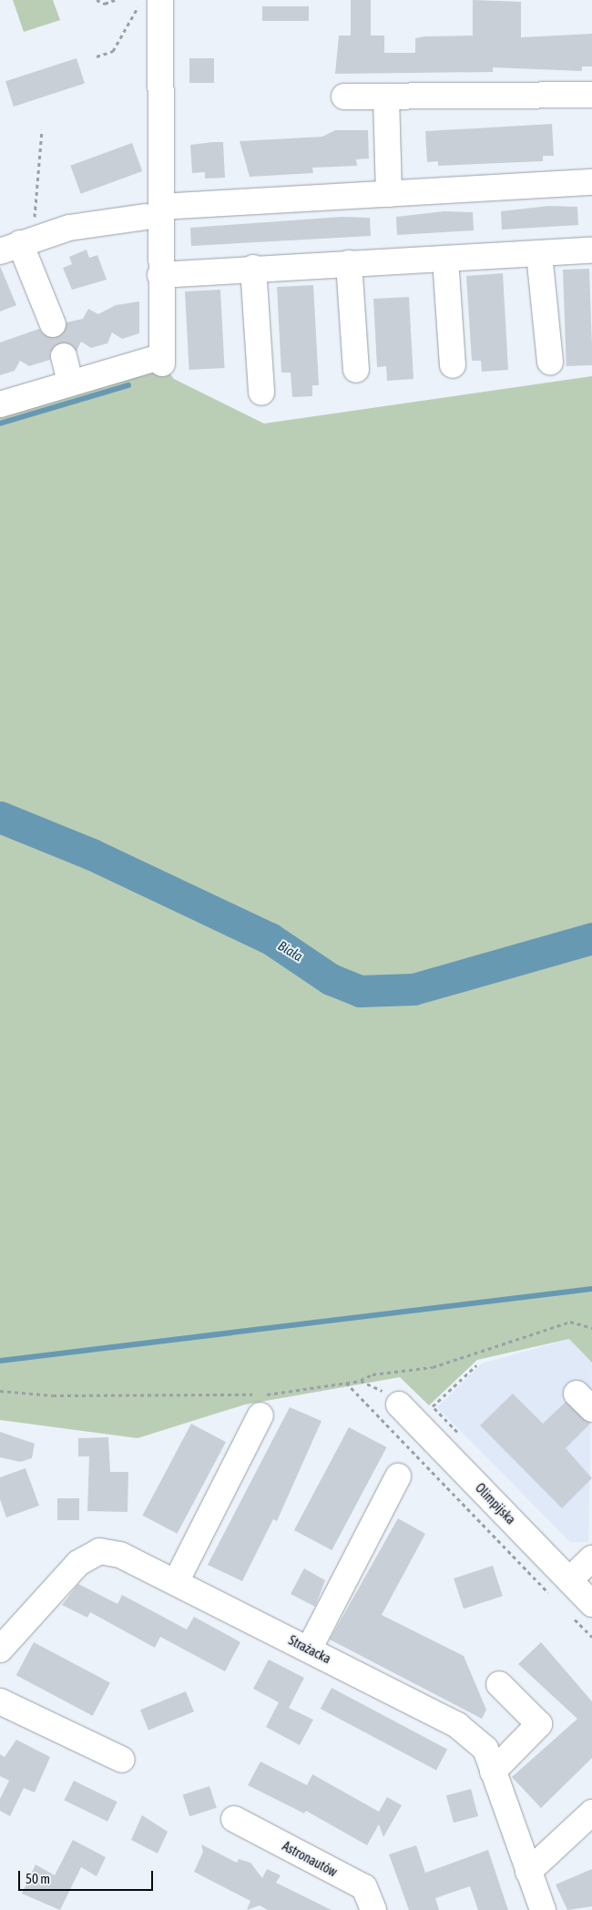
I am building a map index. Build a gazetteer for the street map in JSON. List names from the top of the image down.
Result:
{
  "streets": {
    "street": ["Olimpijska", "Strażacka", "Astronautów"]
  },
  "water": ["Biała"],
  "scale_bar": "50 m"
}
